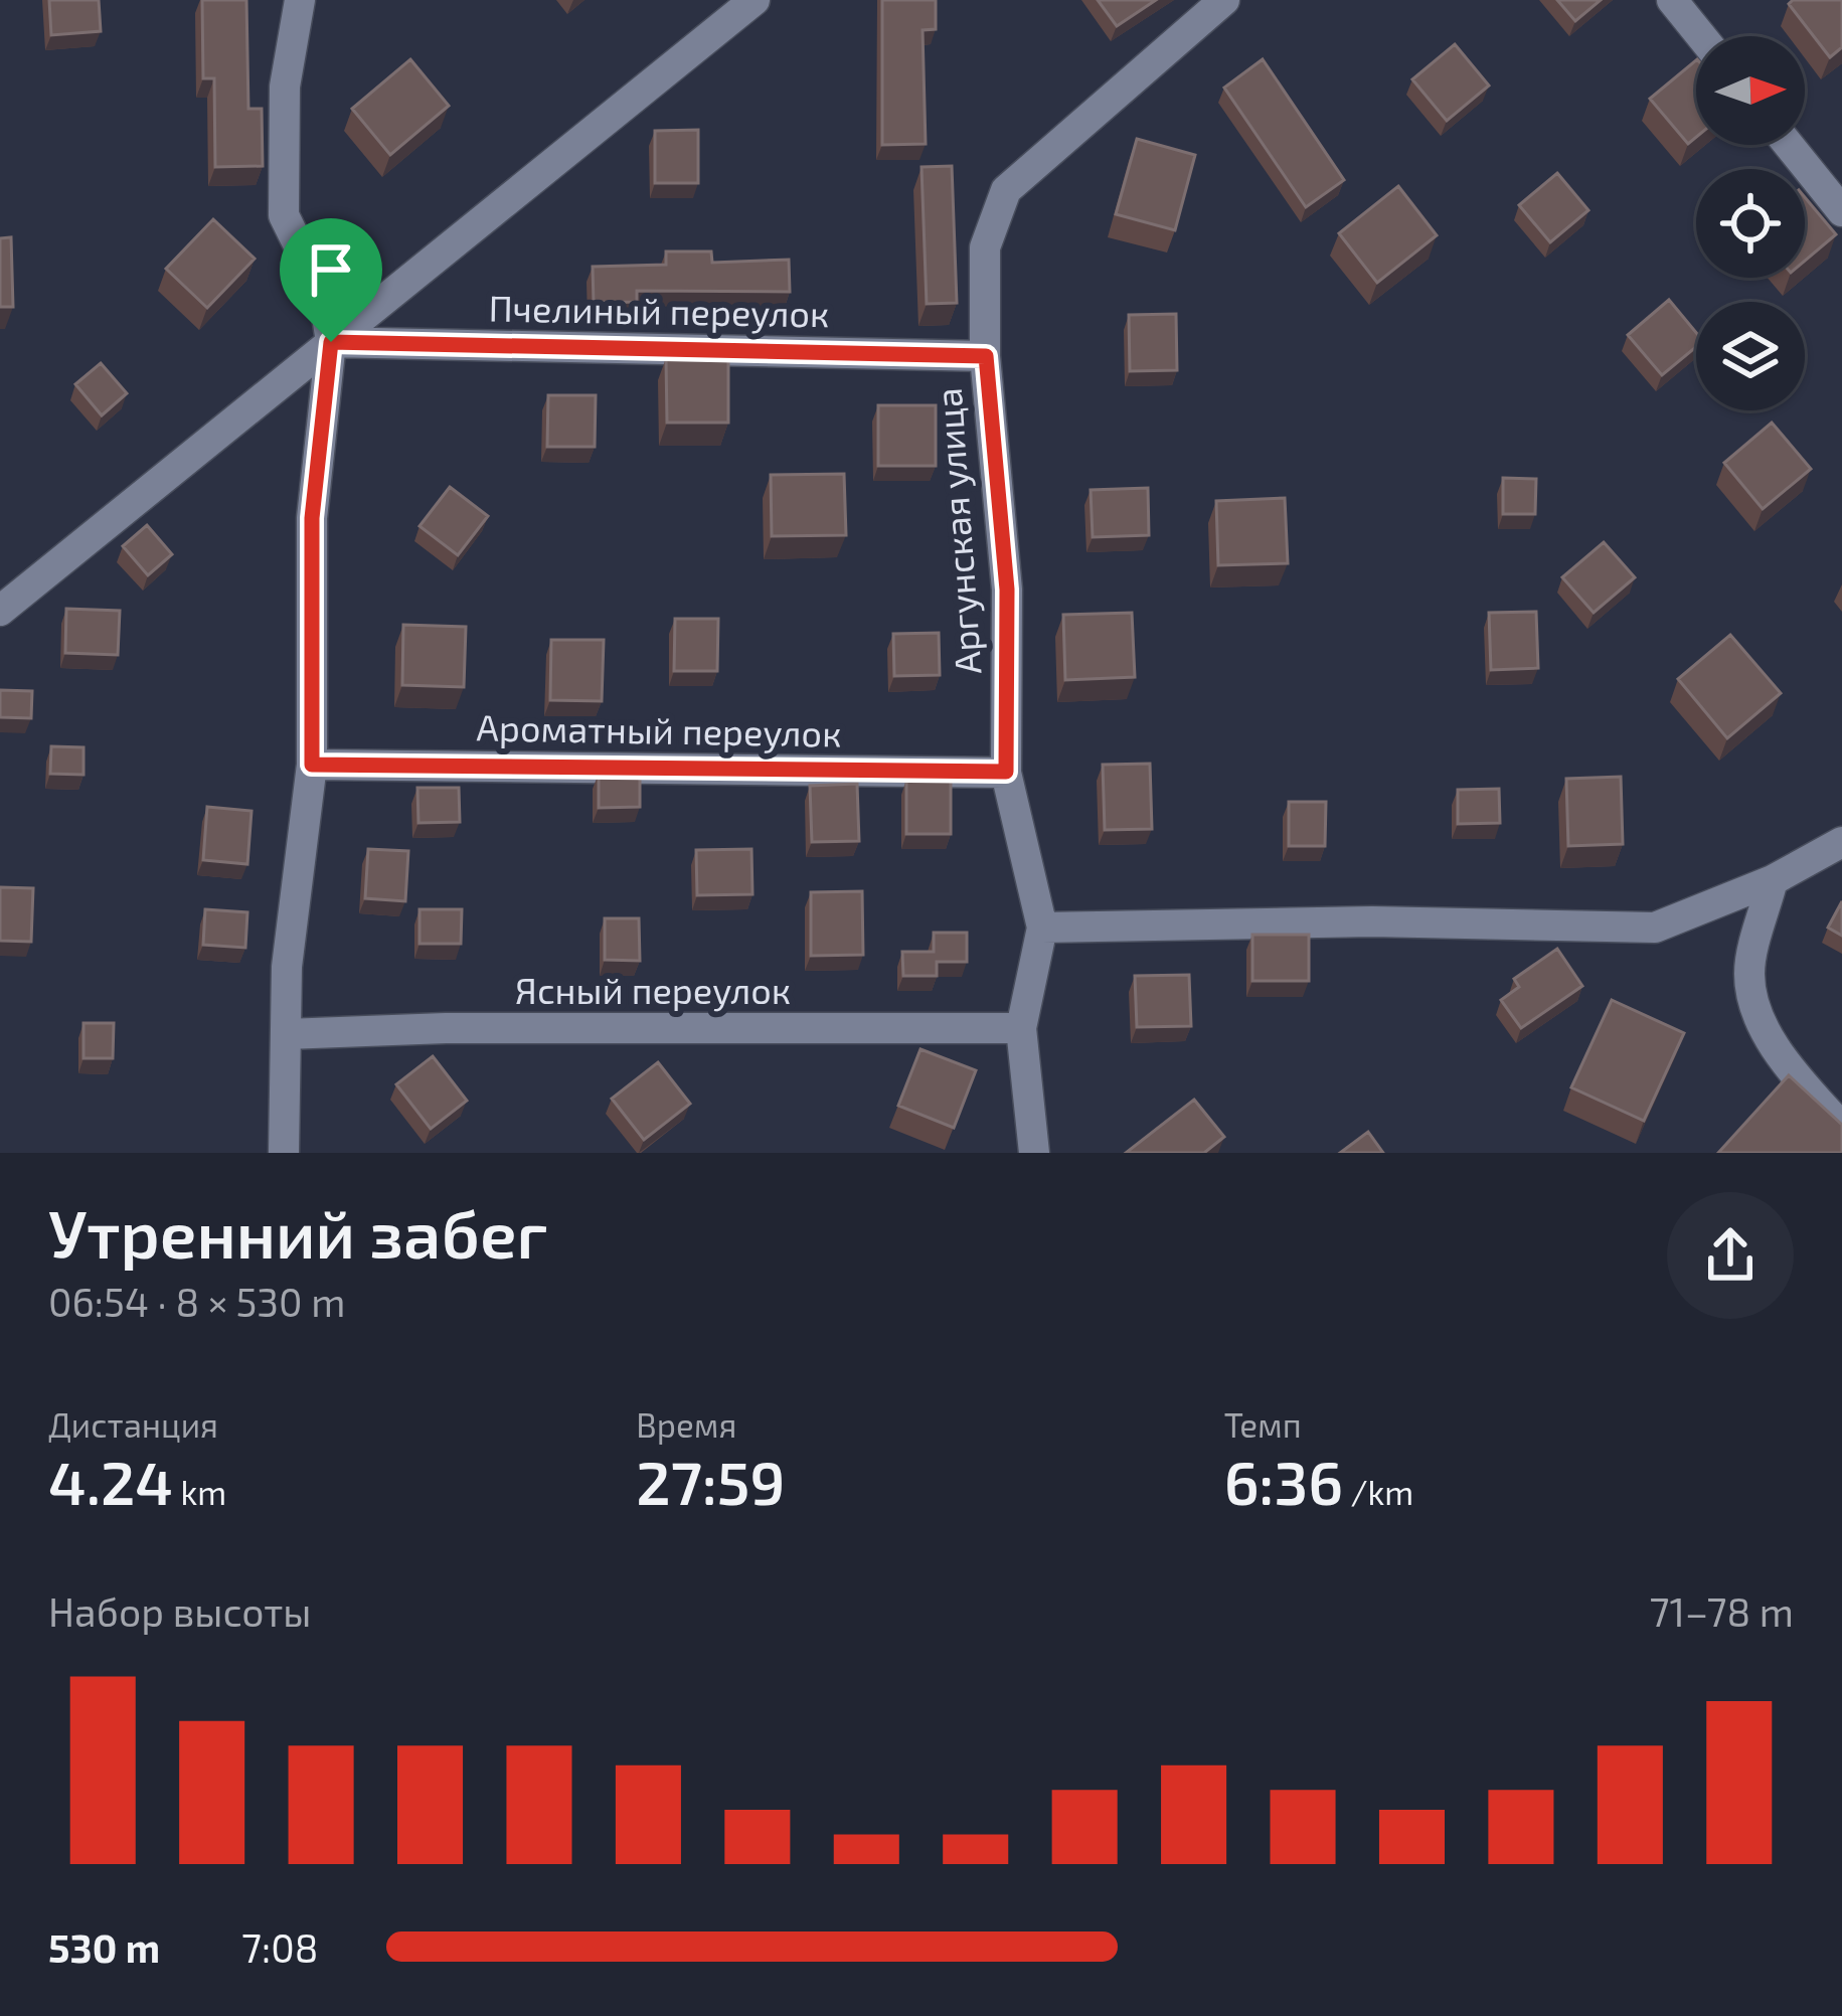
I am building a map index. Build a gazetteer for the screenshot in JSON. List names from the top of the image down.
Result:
{
  "streets": {
    "street": [
      "Пчелиный переулок",
      "Аргунская улица",
      "Ароматный переулок",
      "Ясный переулок"
    ]
  },
  "crossings": [
    ["Пчелиный переулок", "Аргунская улица"],
    ["Аргунская улица", "Ароматный переулок"],
    ["Аргунская улица", "Ясный переулок"]
  ],
  "north": "right",
  "page": {
    "heading": ["Утренний забег", "06:54 · 8 × 530 m"],
    "stats": [
      ["Дистанция", "4.24 km"],
      ["Время", "27:59"],
      ["Темп", "6:36 /km"]
    ],
    "chart": ["Набор высоты", "71–78 m"],
    "list": [
      {
        "name": "530 m",
        "note": "7:08"
      }
    ]
  }
}
